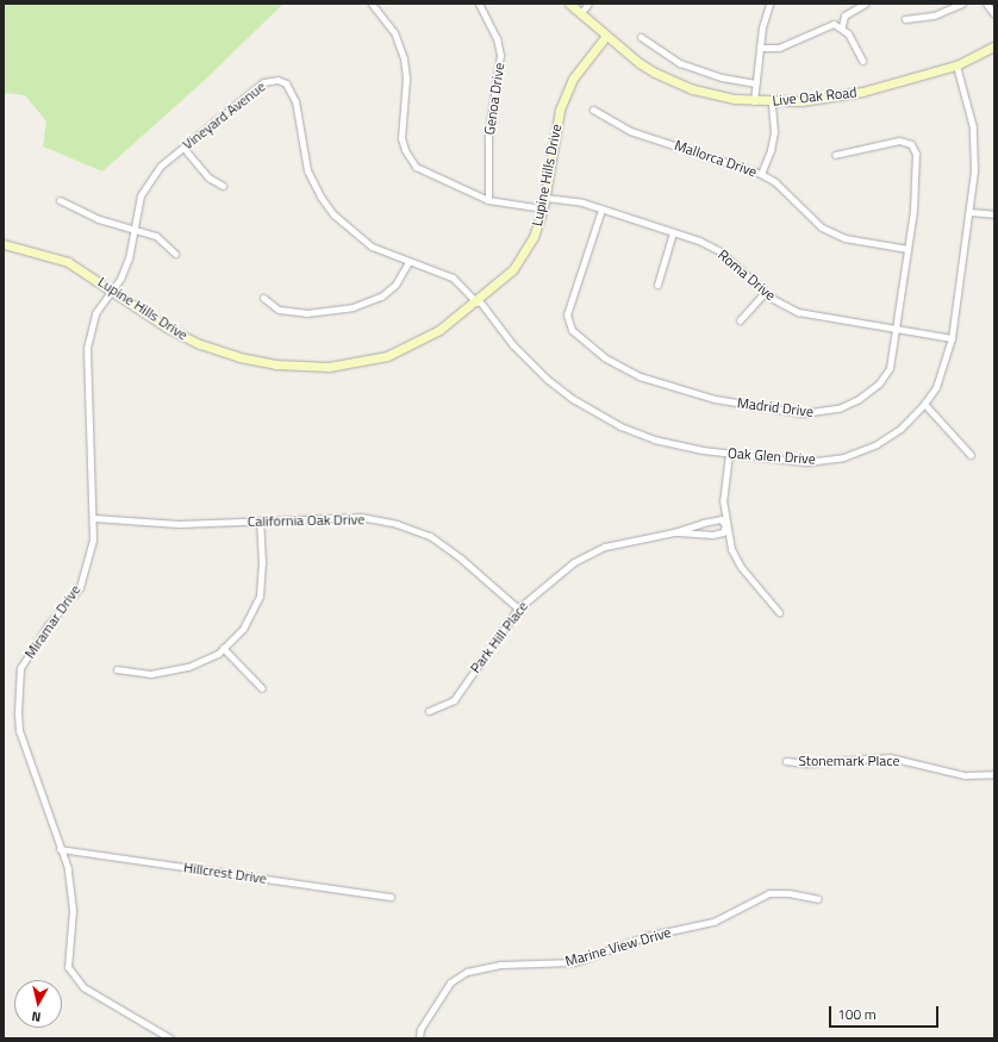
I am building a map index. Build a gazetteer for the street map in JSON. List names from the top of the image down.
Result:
{
  "streets": {
    "street": [
      "Live Oak Road",
      "Genoa Drive",
      "Vineyard Avenue",
      "Mallorca Drive",
      "Lupine Hills Drive",
      "Roma Drive",
      "Madrid Drive",
      "Oak Glen Drive",
      "California Oak Drive",
      "Miramar Drive",
      "Park Hill Place",
      "Stonemark Place",
      "Hillcrest Drive",
      "Marine View Drive"
    ]
  },
  "crossings": [
    ["Live Oak Road", "Lupine Hills Drive"],
    ["Live Oak Road", "Oak Glen Drive"],
    ["Vineyard Avenue", "Lupine Hills Drive"],
    ["Vineyard Avenue", "Oak Glen Drive"],
    ["Vineyard Avenue", "Miramar Drive"],
    ["Mallorca Drive", "Madrid Drive"],
    ["Lupine Hills Drive", "Roma Drive"],
    ["Lupine Hills Drive", "Oak Glen Drive"],
    ["Lupine Hills Drive", "Miramar Drive"],
    ["Roma Drive", "Madrid Drive"],
    ["Roma Drive", "Oak Glen Drive"],
    ["California Oak Drive", "Miramar Drive"],
    ["California Oak Drive", "Park Hill Place"],
    ["Miramar Drive", "Hillcrest Drive"]
  ],
  "scale_bar": "100 m",
  "north": "bottom"
}
